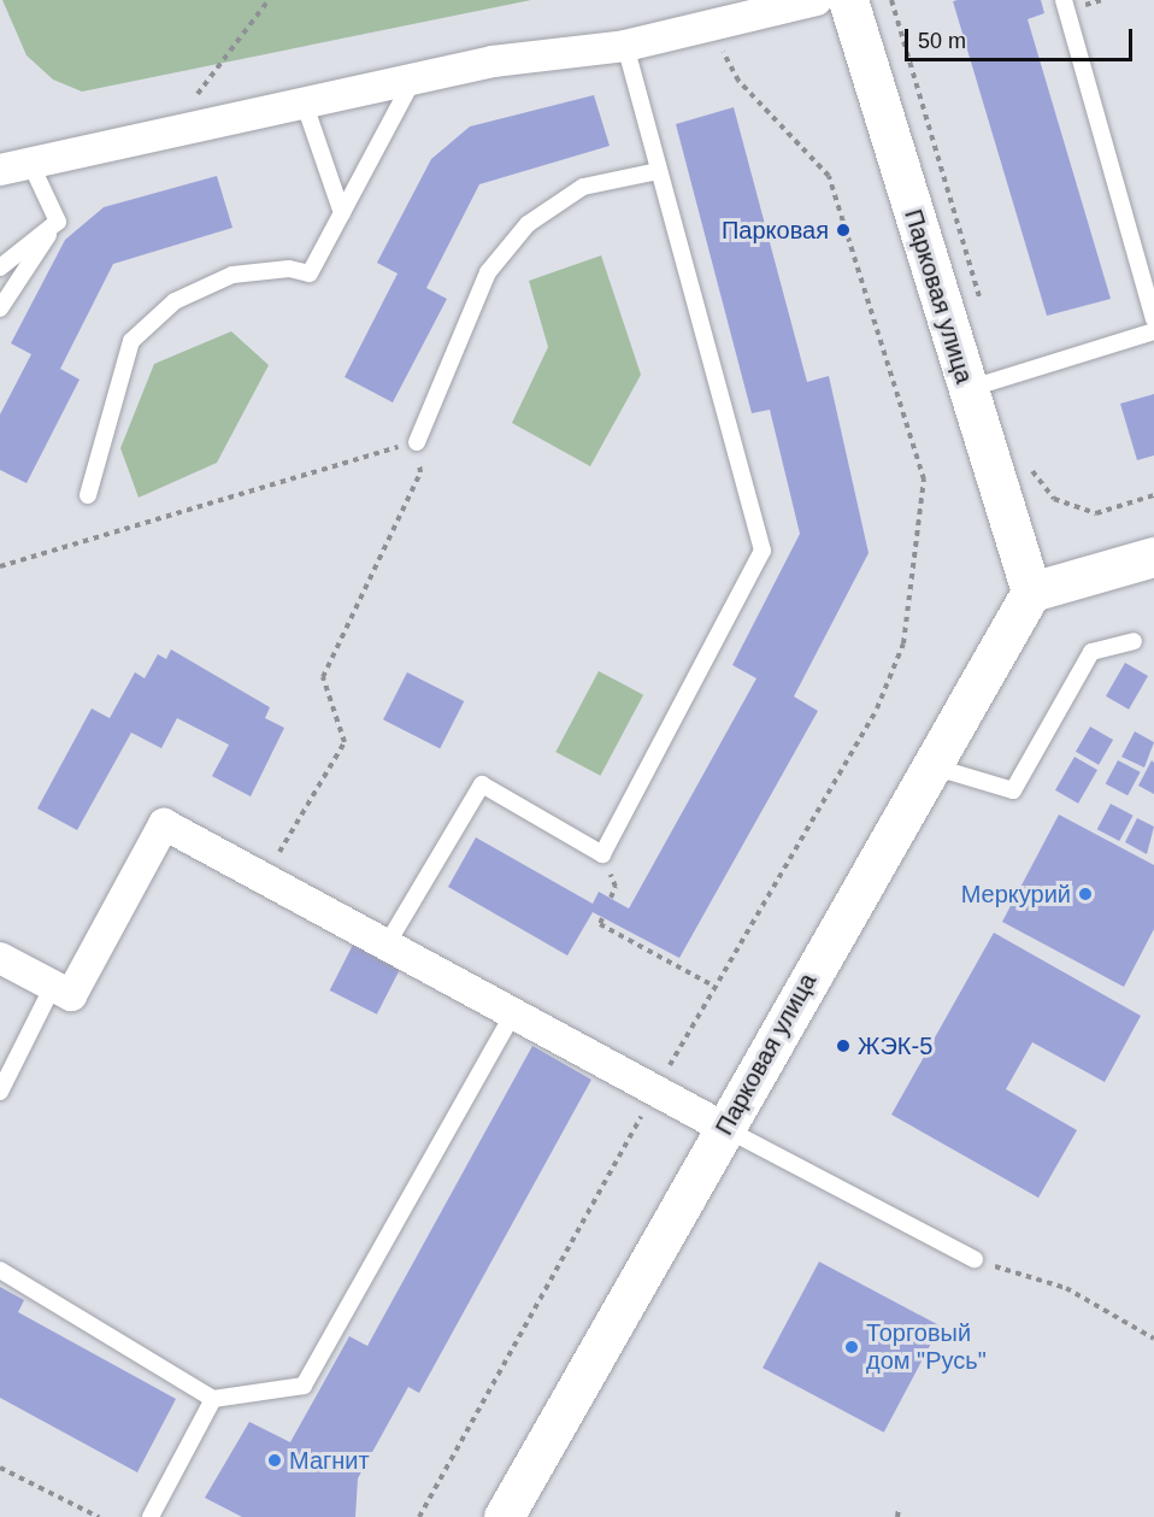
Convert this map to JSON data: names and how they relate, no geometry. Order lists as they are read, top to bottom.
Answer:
{
  "streets": {
    "street": ["Парковая улица"]
  },
  "places": [
    "Парковая",
    "Меркурий",
    "ЖЭК-5",
    "Торговый дом \"Русь\"",
    "Магнит"
  ],
  "scale_bar": "50 m"
}
